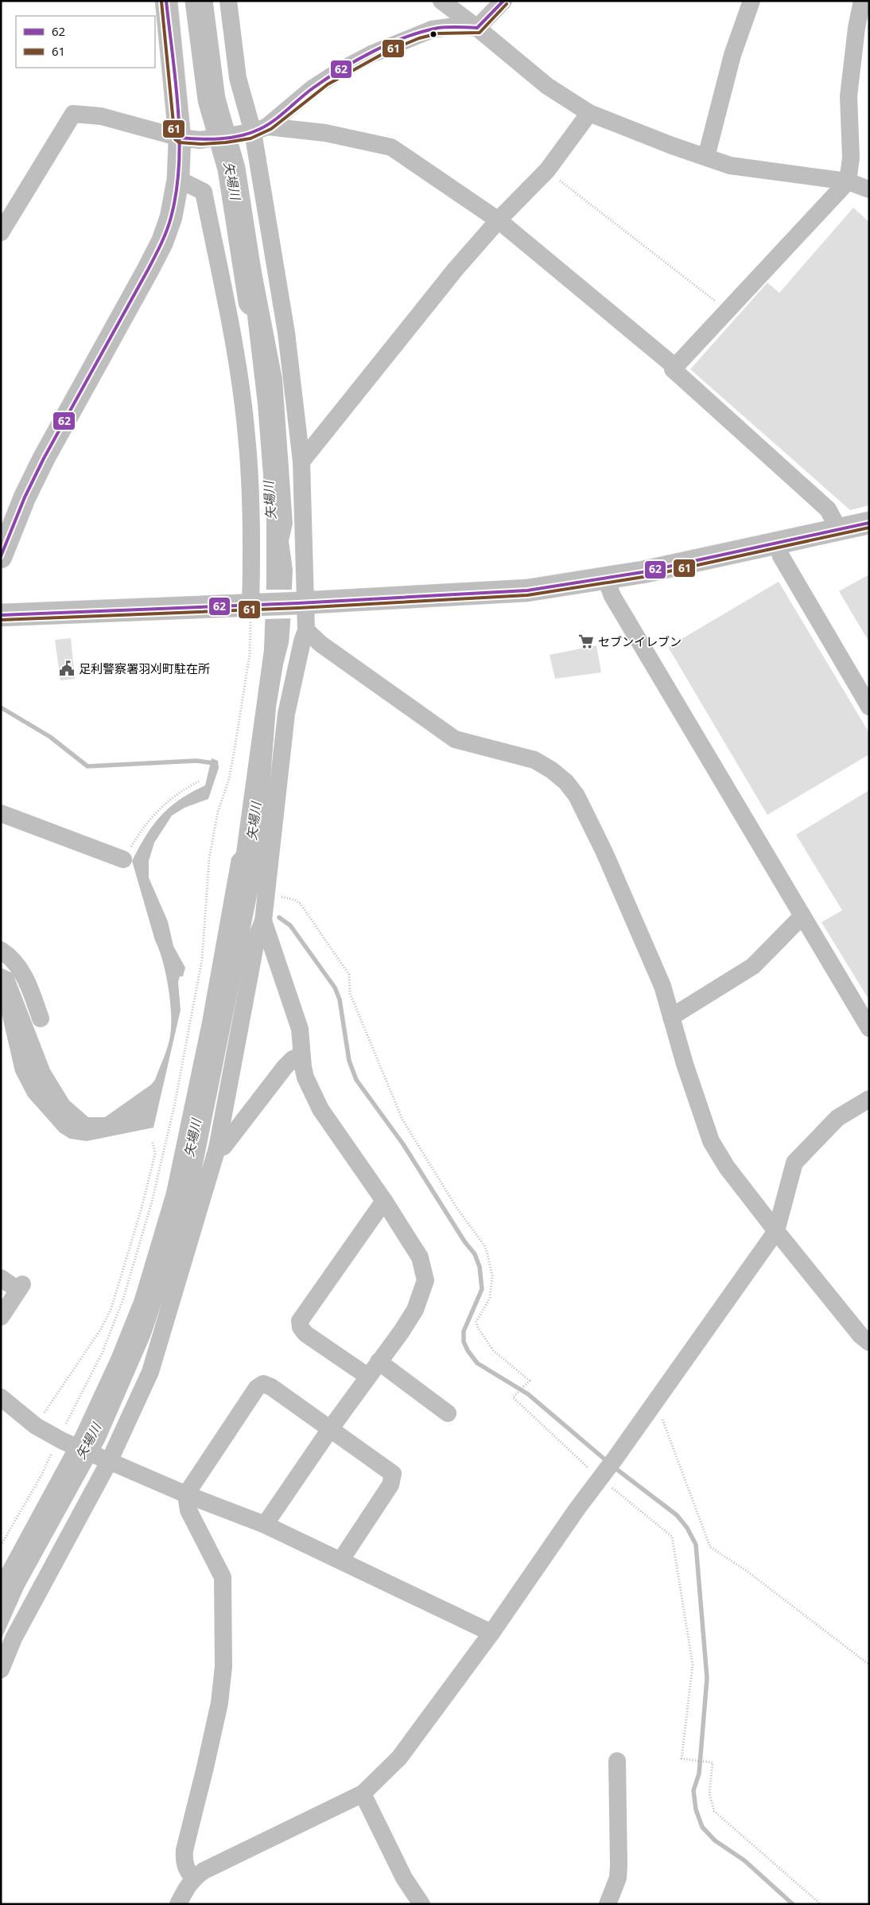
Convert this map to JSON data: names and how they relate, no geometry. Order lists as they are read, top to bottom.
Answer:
{
  "water": ["矢場川"],
  "places": {
    "supermarket": ["セブンイレブン"],
    "public building": ["足利警察署羽刈町駐在所"]
  },
  "lines": ["transit line 62", "transit line 61"],
  "legend": ["62", "61"]
}
